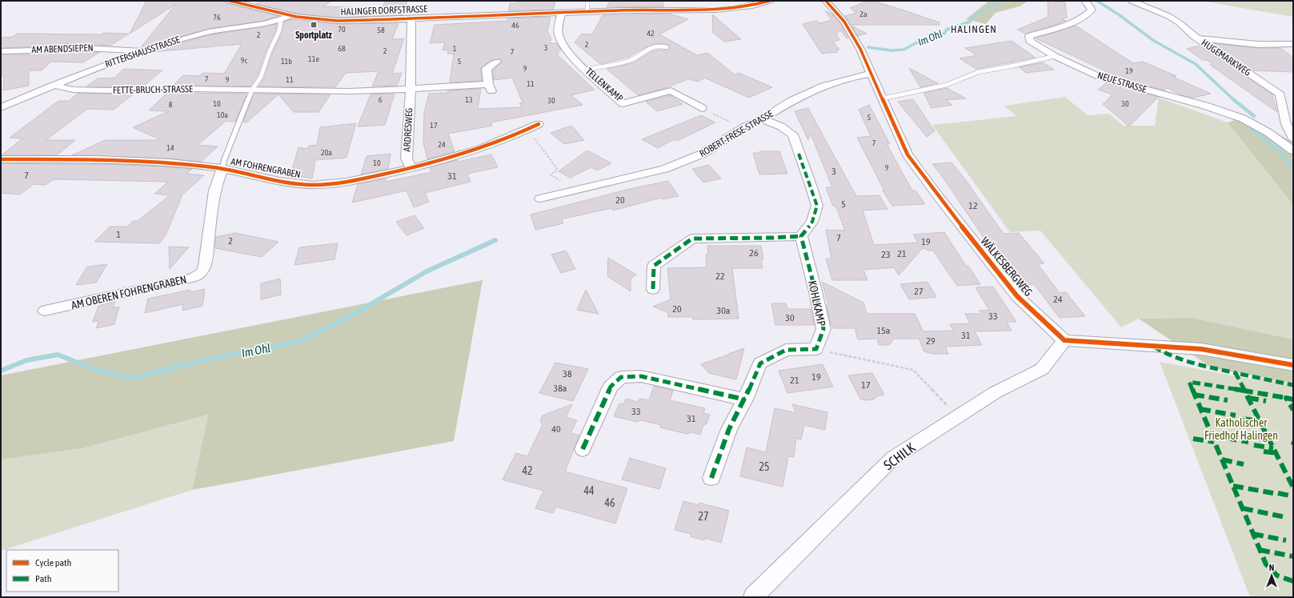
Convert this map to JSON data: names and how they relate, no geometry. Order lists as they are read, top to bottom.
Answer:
{
  "streets": {
    "street": [
      "HALINGER DORFSTRASSE",
      "AM ABENDSIEPEN",
      "RITTERSHAUSSTRASSE",
      "HUGEMARKWEG",
      "NEUE STRASSE",
      "TELLENKAMP",
      "FETTE-BRUCH-STRASSE",
      "ARDRESWEG",
      "ROBERT-FRESE-STRASSE",
      "AM FOHRENGRABEN",
      "WÄLKESBERGWEG",
      "AM OBEREN FOHRENGRABEN",
      "KOHLKAMP",
      "SCHILK"
    ]
  },
  "crossings": [
    ["HALINGER DORFSTRASSE", "RITTERSHAUSSTRASSE"],
    ["HALINGER DORFSTRASSE", "TELLENKAMP"],
    ["HALINGER DORFSTRASSE", "ARDRESWEG"],
    ["AM ABENDSIEPEN", "RITTERSHAUSSTRASSE"],
    ["RITTERSHAUSSTRASSE", "FETTE-BRUCH-STRASSE"],
    ["FETTE-BRUCH-STRASSE", "ARDRESWEG"],
    ["ARDRESWEG", "AM FOHRENGRABEN"],
    ["ROBERT-FRESE-STRASSE", "WÄLKESBERGWEG"],
    ["AM FOHRENGRABEN", "AM OBEREN FOHRENGRABEN"],
    ["WÄLKESBERGWEG", "SCHILK"]
  ],
  "districts": ["HALINGEN"],
  "water": ["Im Ohl"],
  "parks": ["Katholischer Friedhof Halingen"],
  "places": {
    "transit": ["Sportplatz"]
  },
  "house_numbers": [
    "2a",
    "76",
    "46",
    "70",
    "58",
    "42",
    "2",
    "2",
    "3",
    "68",
    "1",
    "2",
    "7",
    "11e",
    "9c",
    "11b",
    "5",
    "9",
    "19",
    "7",
    "9",
    "11",
    "11",
    "6",
    "13",
    "30",
    "10",
    "30",
    "8",
    "10a",
    "5",
    "17",
    "7",
    "24",
    "14",
    "20a",
    "10",
    "9",
    "3",
    "7",
    "31",
    "20",
    "5",
    "12",
    "1",
    "7",
    "2",
    "19",
    "26",
    "21",
    "23",
    "22",
    "27",
    "24",
    "20",
    "30a",
    "33",
    "30",
    "15a",
    "31",
    "29",
    "38",
    "19",
    "21",
    "17",
    "38a",
    "33",
    "31",
    "40",
    "25",
    "42",
    "44",
    "46",
    "27"
  ],
  "legend": ["Cycle path", "Path"],
  "north": "top"
}
